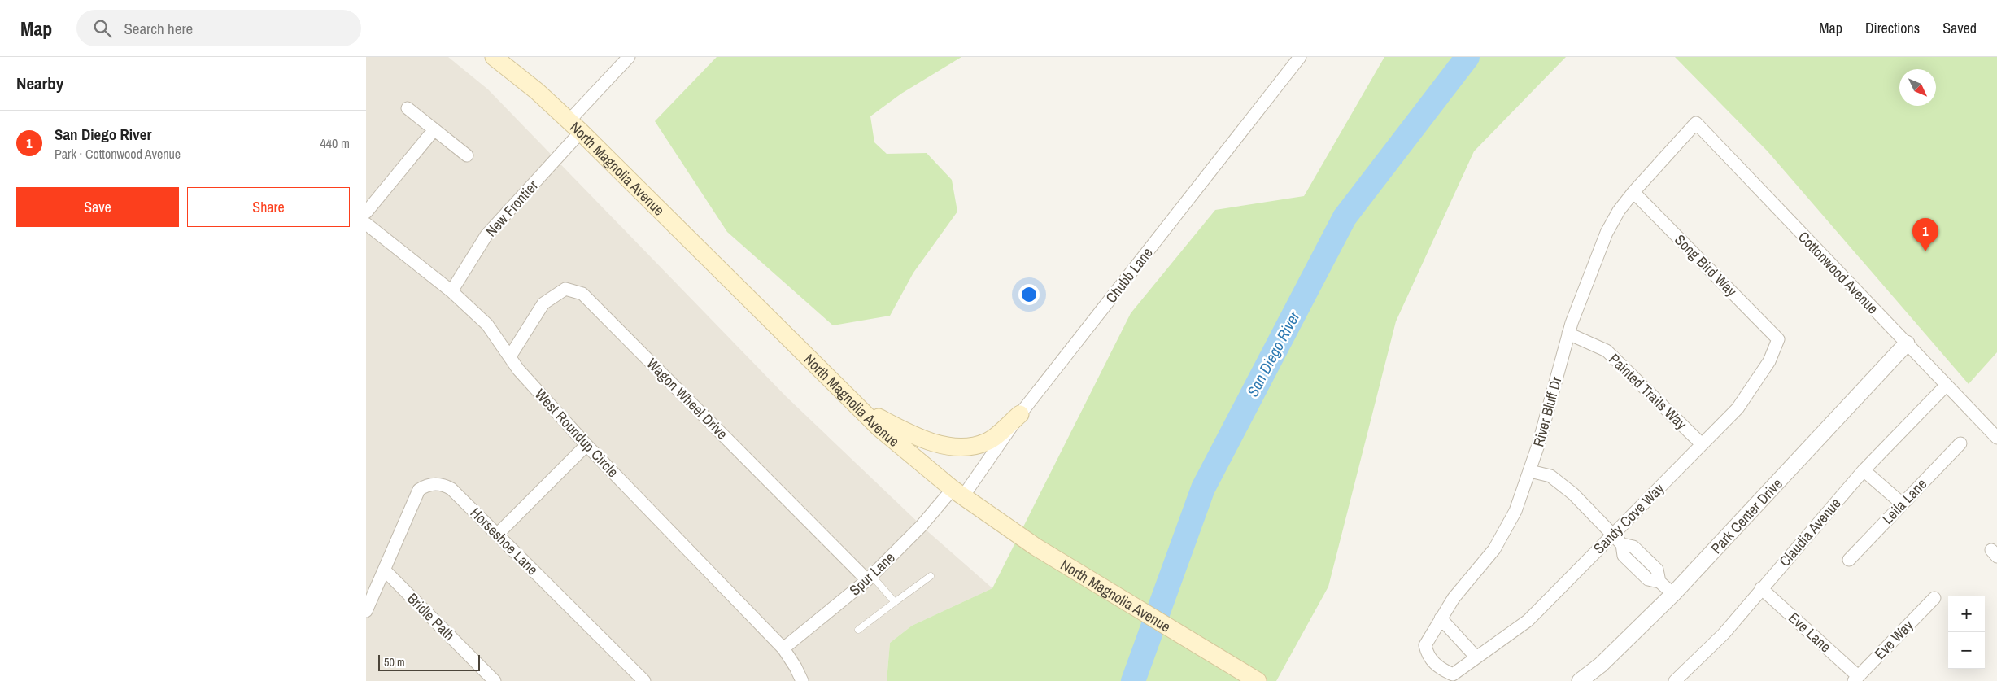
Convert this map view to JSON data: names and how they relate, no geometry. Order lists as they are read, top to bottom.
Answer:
{
  "streets": {
    "main road": ["North Magnolia Avenue"],
    "street": [
      "New Frontier",
      "Song Bird Way",
      "Cottonwood Avenue",
      "Chubb Lane",
      "Painted Trails Way",
      "Wagon Wheel Drive",
      "River Bluff Dr",
      "West Roundup Circle",
      "Leila Lane",
      "Park Center Drive",
      "Sandy Cove Way",
      "Claudia Avenue",
      "Horseshoe Lane",
      "Spur Lane",
      "Bridle Path",
      "Eve Lane",
      "Eve Way"
    ]
  },
  "crossings": [
    ["North Magnolia Avenue", "New Frontier"],
    ["North Magnolia Avenue", "Chubb Lane"],
    ["North Magnolia Avenue", "Spur Lane"],
    ["New Frontier", "West Roundup Circle"],
    ["Song Bird Way", "River Bluff Dr"],
    ["Song Bird Way", "Sandy Cove Way"],
    ["Cottonwood Avenue", "River Bluff Dr"],
    ["Cottonwood Avenue", "Park Center Drive"],
    ["Cottonwood Avenue", "Claudia Avenue"],
    ["Chubb Lane", "Spur Lane"],
    ["Painted Trails Way", "River Bluff Dr"],
    ["Painted Trails Way", "Sandy Cove Way"],
    ["Wagon Wheel Drive", "West Roundup Circle"],
    ["Wagon Wheel Drive", "Spur Lane"],
    ["River Bluff Dr", "Sandy Cove Way"],
    ["West Roundup Circle", "Spur Lane"],
    ["Claudia Avenue", "Eve Lane"],
    ["Horseshoe Lane", "Bridle Path"],
    ["Eve Lane", "Eve Way"]
  ],
  "water": ["San Diego River"],
  "scale_bar": "50 m",
  "north": "bottom right",
  "page": {
    "header": "Map",
    "search": "Search here",
    "nav": ["Map", "Directions", "Saved"],
    "heading": "Nearby",
    "list": [
      {
        "mark": "1",
        "name": "San Diego River",
        "note": "Park · Cottonwood Avenue",
        "value": "440 m"
      }
    ],
    "buttons": ["Save", "Share"],
    "pins": "1",
    "map_buttons": ["+", "−"],
    "scale": "50 m"
  }
}
